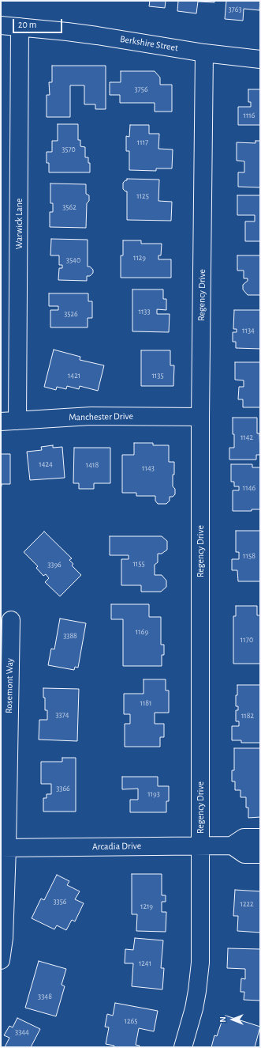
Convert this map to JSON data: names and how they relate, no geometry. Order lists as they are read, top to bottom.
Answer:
{
  "streets": {
    "street": [
      "Berkshire Street",
      "Warwick Lane",
      "Regency Drive",
      "Manchester Drive",
      "Rosemont Way",
      "Arcadia Drive"
    ]
  },
  "crossings": [
    ["Berkshire Street", "Warwick Lane"],
    ["Berkshire Street", "Regency Drive"],
    ["Warwick Lane", "Manchester Drive"],
    ["Regency Drive", "Manchester Drive"],
    ["Regency Drive", "Arcadia Drive"],
    ["Rosemont Way", "Arcadia Drive"]
  ],
  "house_numbers": [
    "3763",
    "3756",
    "1116",
    "1117",
    "3570",
    "1125",
    "3562",
    "1129",
    "3540",
    "1133",
    "3526",
    "1134",
    "1421",
    "1135",
    "1142",
    "1424",
    "1418",
    "1143",
    "1146",
    "1158",
    "1155",
    "3396",
    "1169",
    "3388",
    "1170",
    "1181",
    "3374",
    "1182",
    "3366",
    "1193",
    "3356",
    "1222",
    "1219",
    "1241",
    "3348",
    "1265",
    "3344"
  ],
  "scale_bar": "20 m",
  "north": "left"
}
